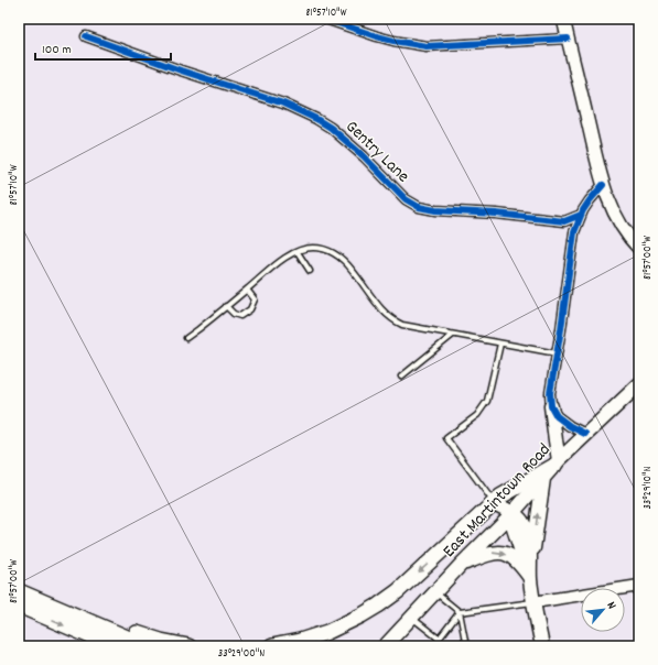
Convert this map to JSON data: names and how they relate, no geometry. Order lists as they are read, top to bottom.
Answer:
{
  "streets": {
    "main road": ["East Martintown Road"],
    "street": ["Gentry Lane"]
  },
  "scale_bar": "100 m",
  "north": "top right",
  "coordinates": [
    "81°57'10\"W",
    "81°57'00\"W",
    "33°29'10\"N",
    "33°29'00\"N"
  ]
}
